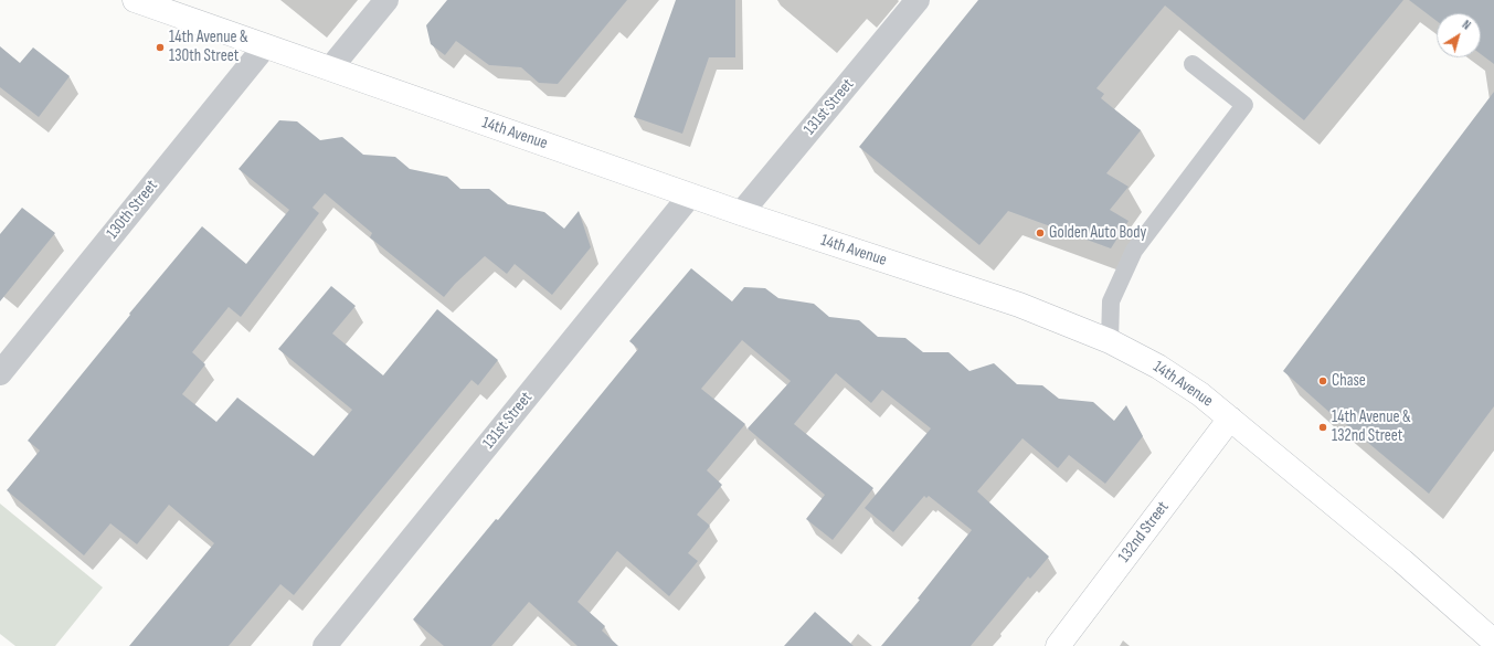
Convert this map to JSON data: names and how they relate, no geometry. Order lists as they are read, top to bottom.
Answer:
{
  "streets": {
    "street": [
      "131st Street",
      "14th Avenue",
      "130th Street",
      "132nd Street"
    ]
  },
  "crossings": [
    ["131st Street", "14th Avenue"],
    ["14th Avenue", "130th Street"],
    ["14th Avenue", "132nd Street"]
  ],
  "places": [
    "14th Avenue & 130th Street",
    "Golden Auto Body",
    "Chase",
    "14th Avenue & 132nd Street"
  ],
  "north": "top right"
}
